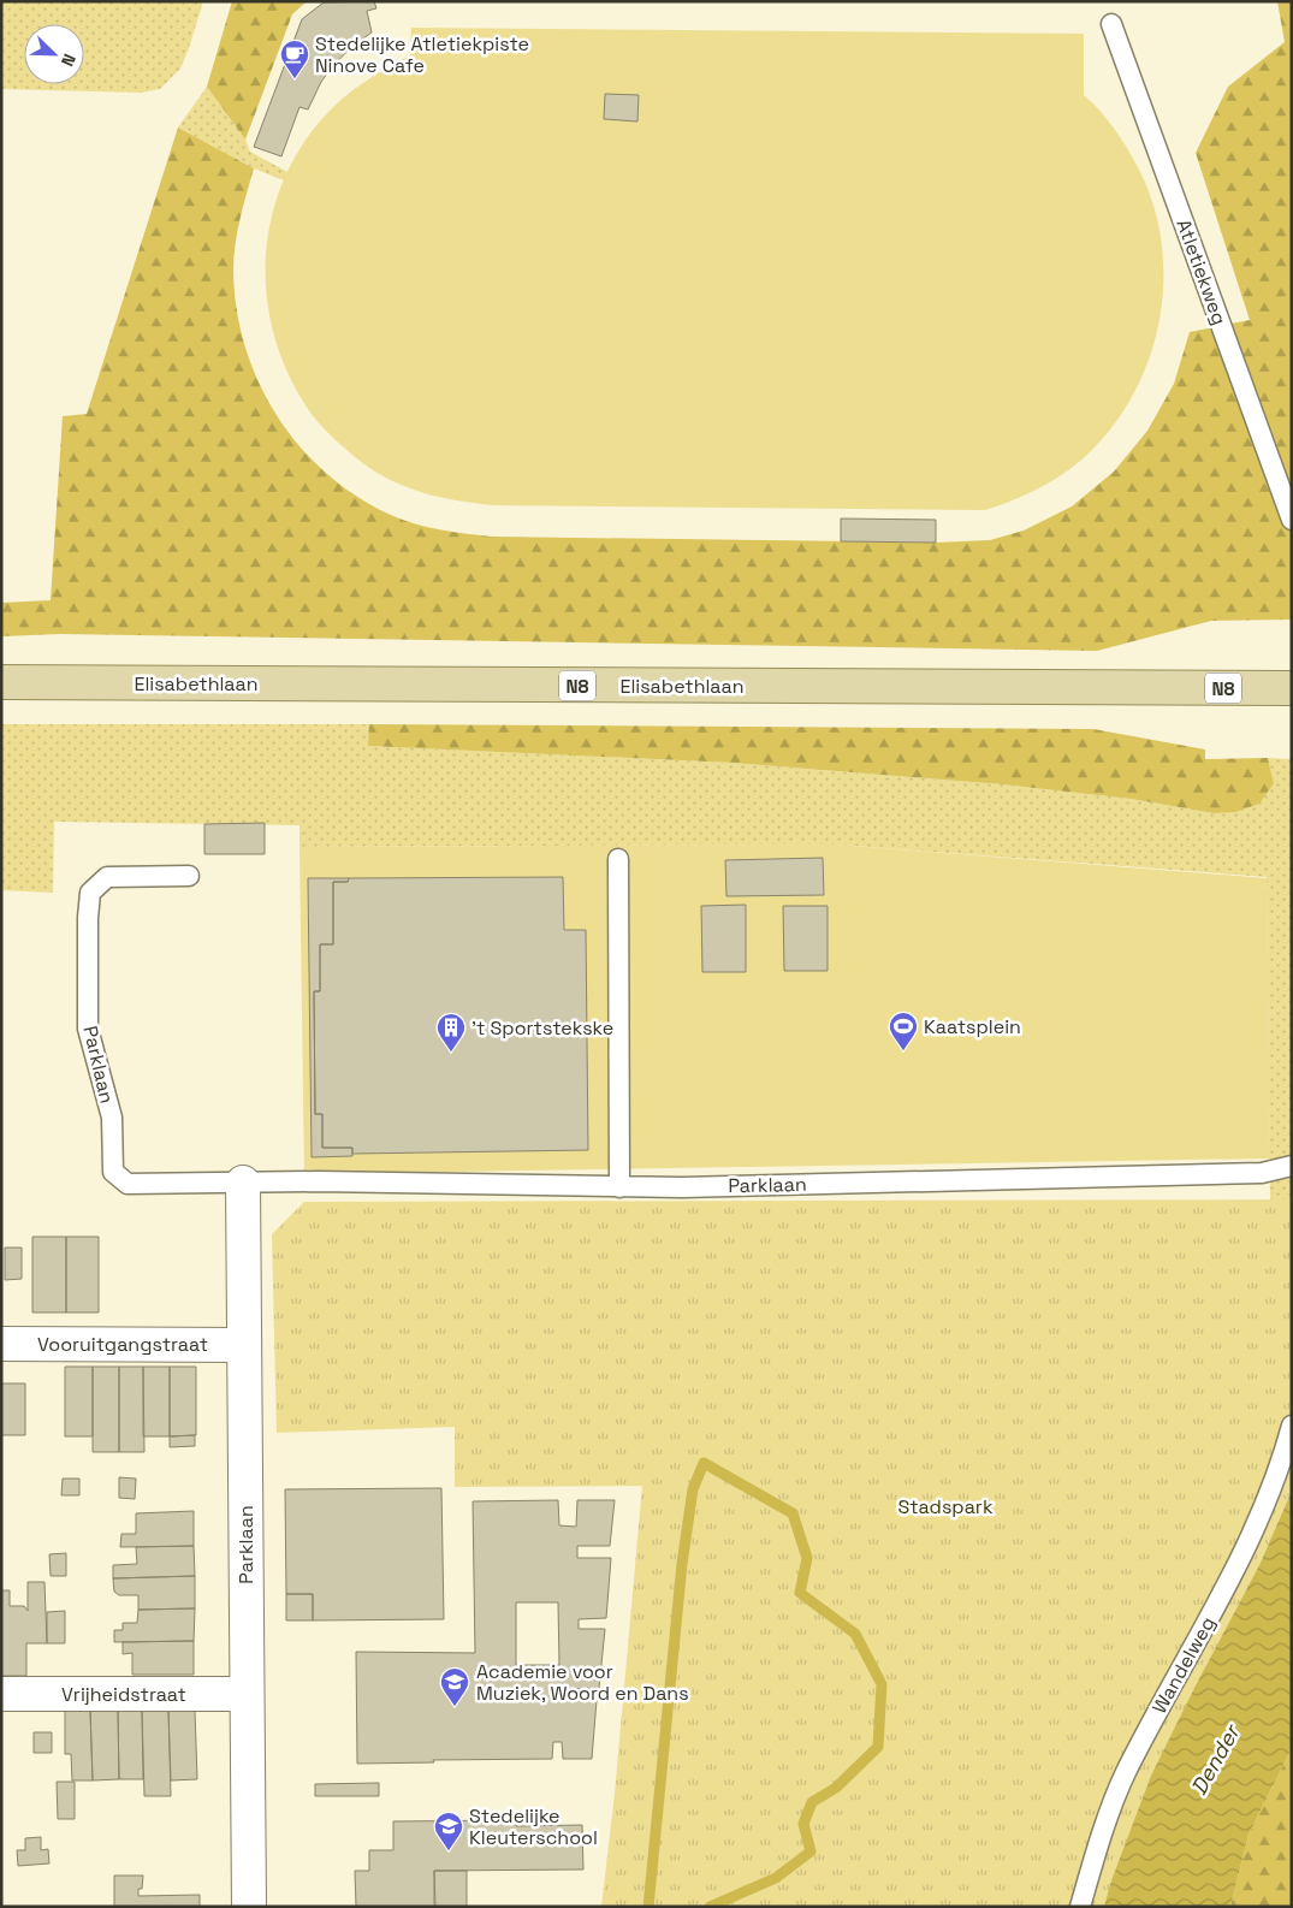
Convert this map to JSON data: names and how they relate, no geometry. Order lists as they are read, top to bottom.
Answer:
{
  "streets": {
    "main road": ["Elisabethlaan", "N8"],
    "street": ["Parklaan", "Vooruitgangstraat", "Vrijheidstraat"],
    "lane": ["Atletiekweg", "Wandelweg"]
  },
  "crossings": [
    ["Parklaan", "Vooruitgangstraat"],
    ["Parklaan", "Vrijheidstraat"]
  ],
  "water": ["Dender"],
  "parks": ["Stadspark"],
  "places": {
    "cafe": ["Stedelijke Atletiekpiste Ninove Cafe"],
    "sports": ["Kaatsplein"],
    "building": ["'t Sportstekske"],
    "school or university": ["Academie voor Muziek, Woord en Dans", "Stedelijke Kleuterschool"]
  },
  "north": "bottom right"
}
